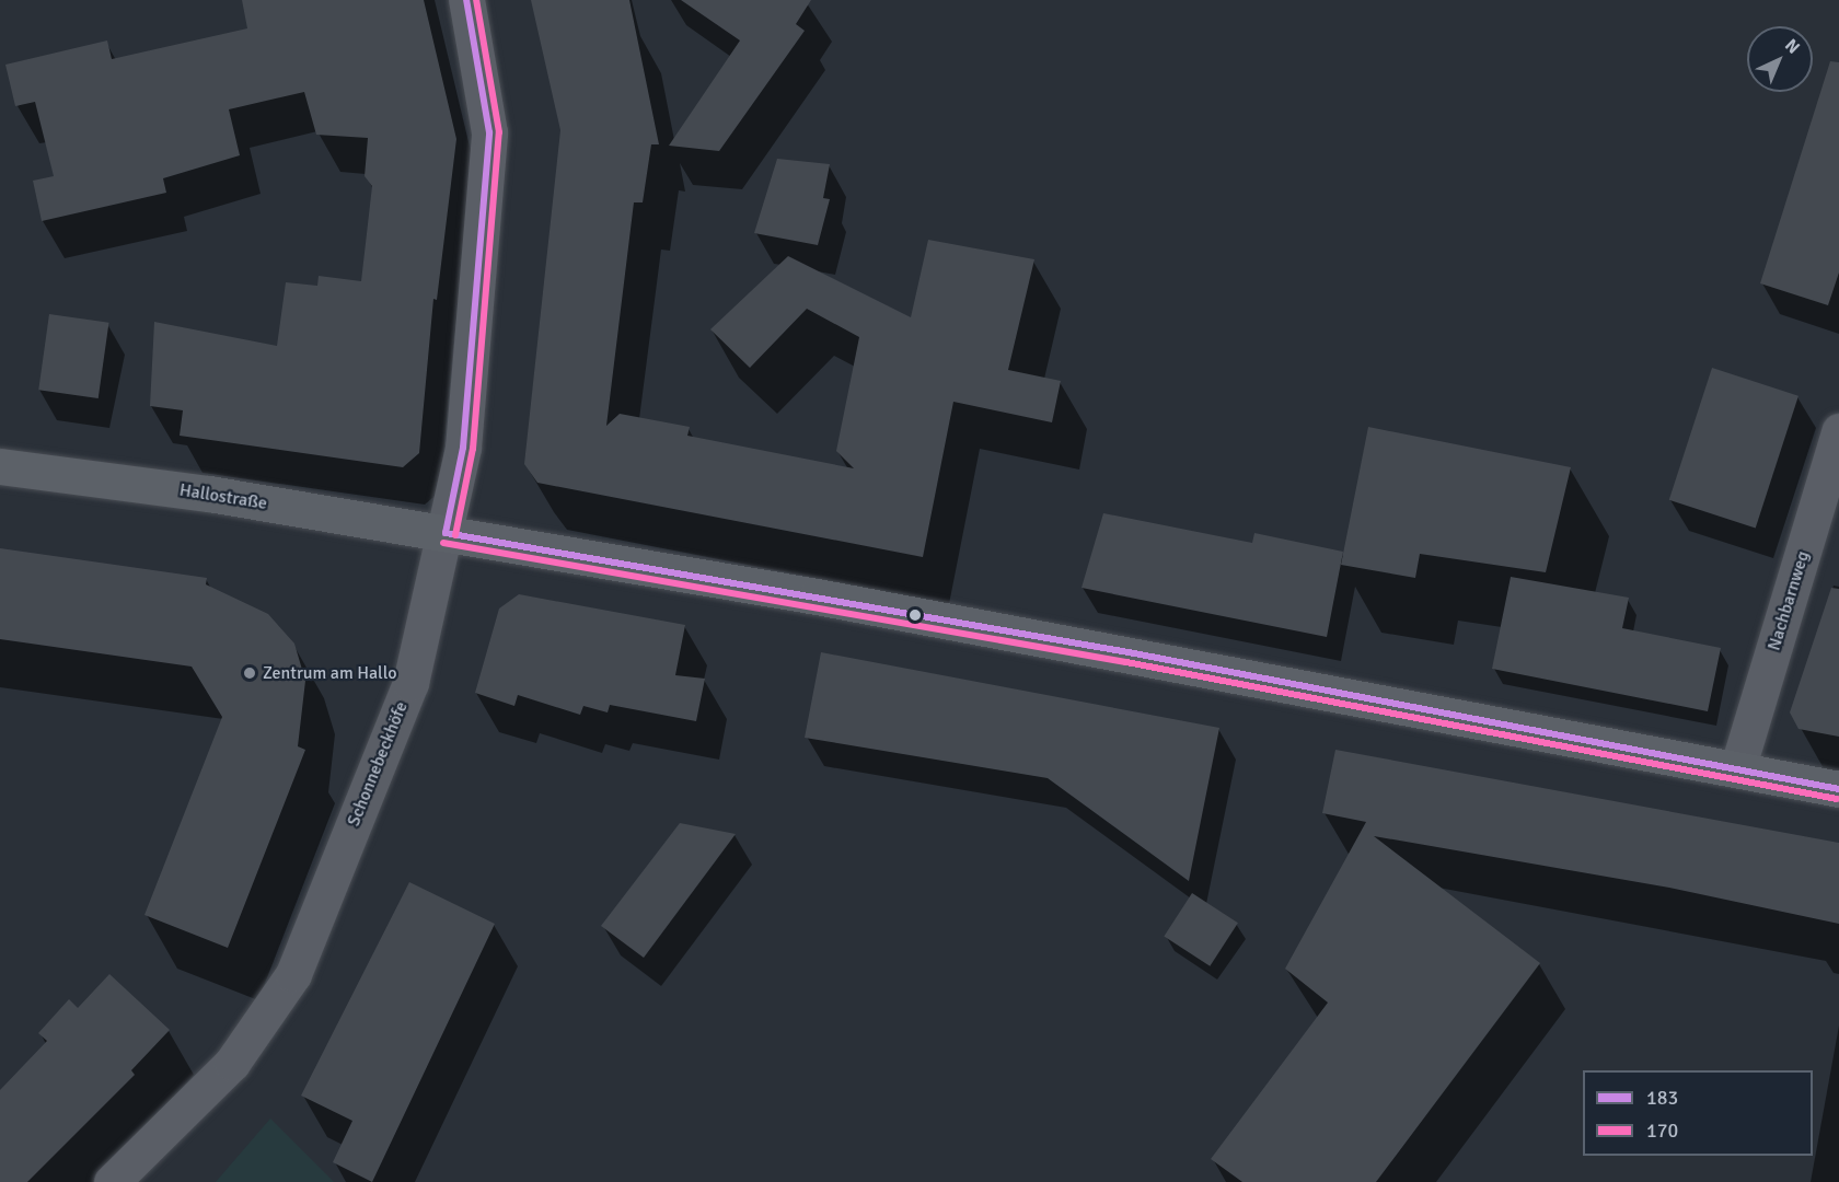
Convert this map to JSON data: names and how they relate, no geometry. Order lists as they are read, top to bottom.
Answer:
{
  "streets": {
    "main road": ["Hallostraße"],
    "street": ["Nachbarnweg", "Schonnebeckhöfe"]
  },
  "crossings": [
    ["Hallostraße", "Nachbarnweg"],
    ["Hallostraße", "Schonnebeckhöfe"]
  ],
  "places": ["Zentrum am Hallo"],
  "lines": ["transit line 183", "transit line 170"],
  "legend": ["183", "170"],
  "north": "top right"
}
